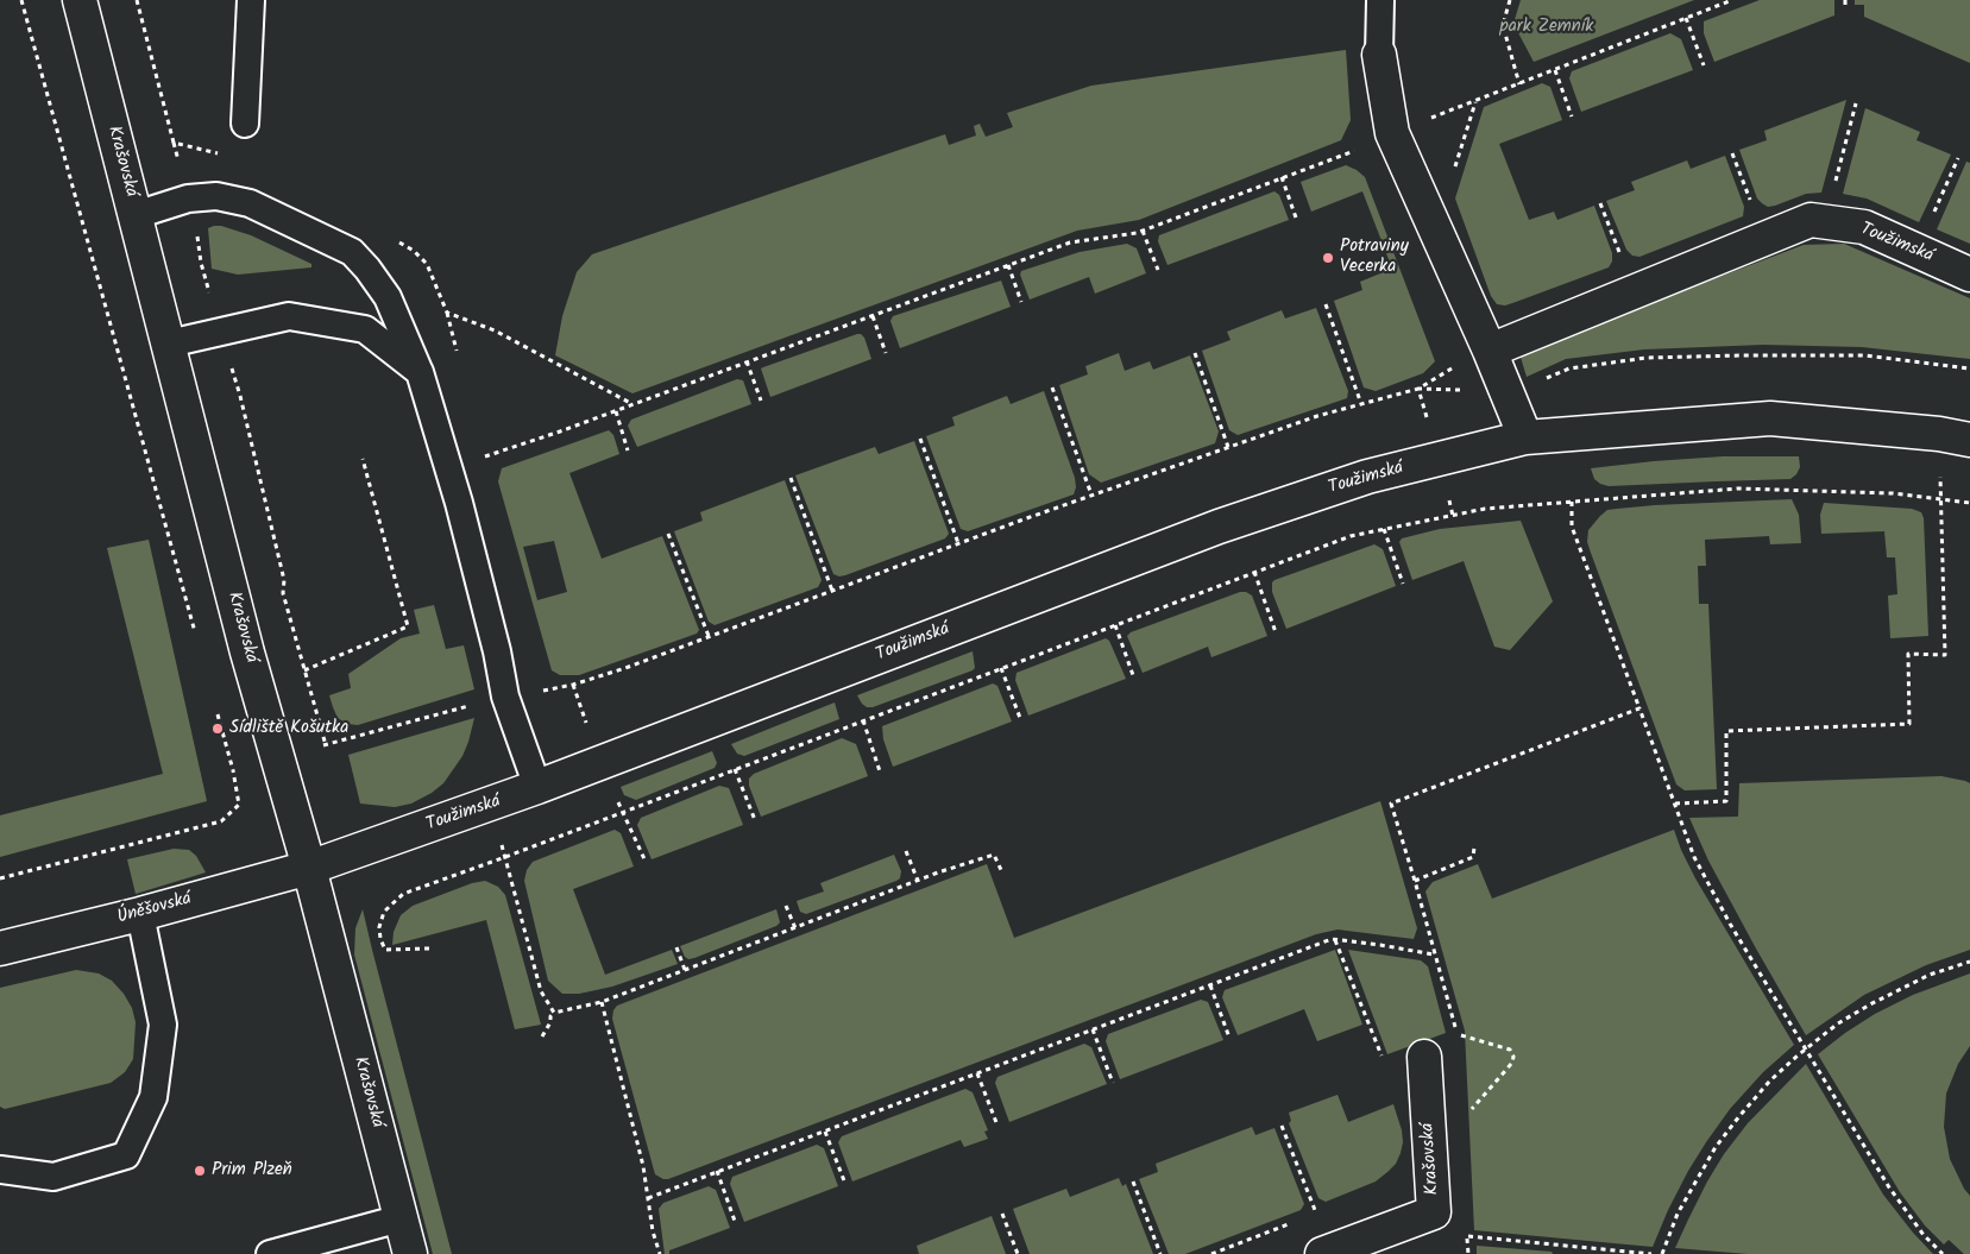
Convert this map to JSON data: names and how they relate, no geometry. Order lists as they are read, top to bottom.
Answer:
{
  "streets": {
    "street": ["Krašovská", "Toužimská", "Úněšovská"]
  },
  "crossings": [
    ["Krašovská", "Toužimská"],
    ["Krašovská", "Úněšovská"],
    ["Toužimská", "Úněšovská"]
  ],
  "parks": ["park Zemník"],
  "places": ["Potraviny Vecerka", "Sídliště Košutka", "Prim Plzeň"]
}
